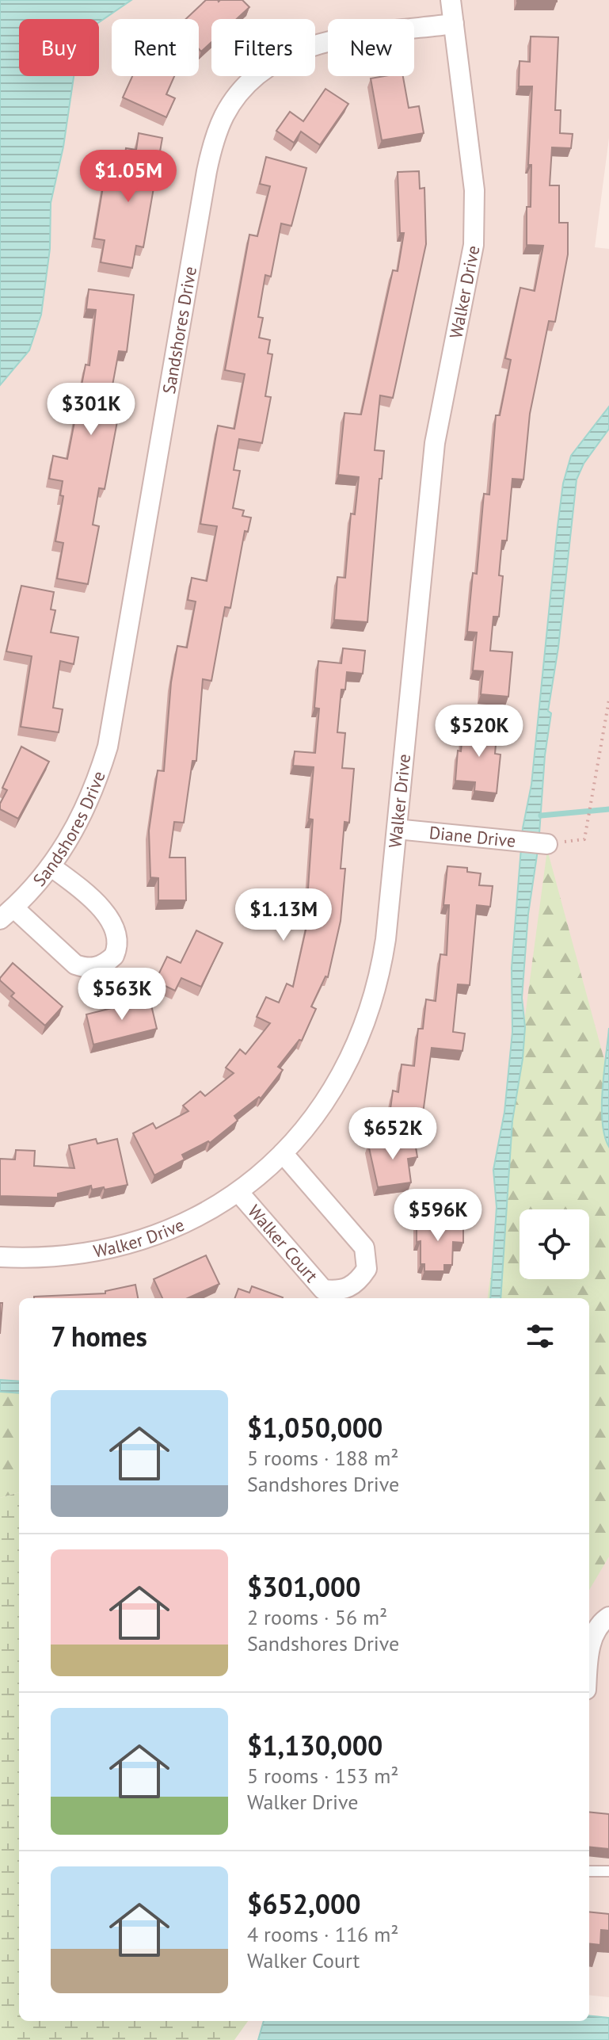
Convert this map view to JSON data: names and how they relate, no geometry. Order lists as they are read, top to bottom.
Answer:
{
  "streets": {
    "street": [
      "Walker Drive",
      "Sandshores Drive",
      "Diane Drive",
      "Walker Court"
    ]
  },
  "crossings": [
    ["Walker Drive", "Sandshores Drive"],
    ["Walker Drive", "Diane Drive"],
    ["Walker Drive", "Walker Court"]
  ],
  "page": {
    "chip": [
      "Buy",
      "Rent",
      "Filters",
      "New"
    ],
    "price": [
      "$1.05M",
      "$301K",
      "$520K",
      "$1.13M",
      "$563K",
      "$652K",
      "$596K"
    ],
    "heading": "7 homes",
    "list": [
      {
        "name": "$1,050,000",
        "note": "5 rooms · 188 m² · Sandshores Drive"
      },
      {
        "name": "$301,000",
        "note": "2 rooms · 56 m² · Sandshores Drive"
      },
      {
        "name": "$1,130,000",
        "note": "5 rooms · 153 m² · Walker Drive"
      },
      {
        "name": "$652,000",
        "note": "4 rooms · 116 m² · Walker Court"
      }
    ]
  }
}
